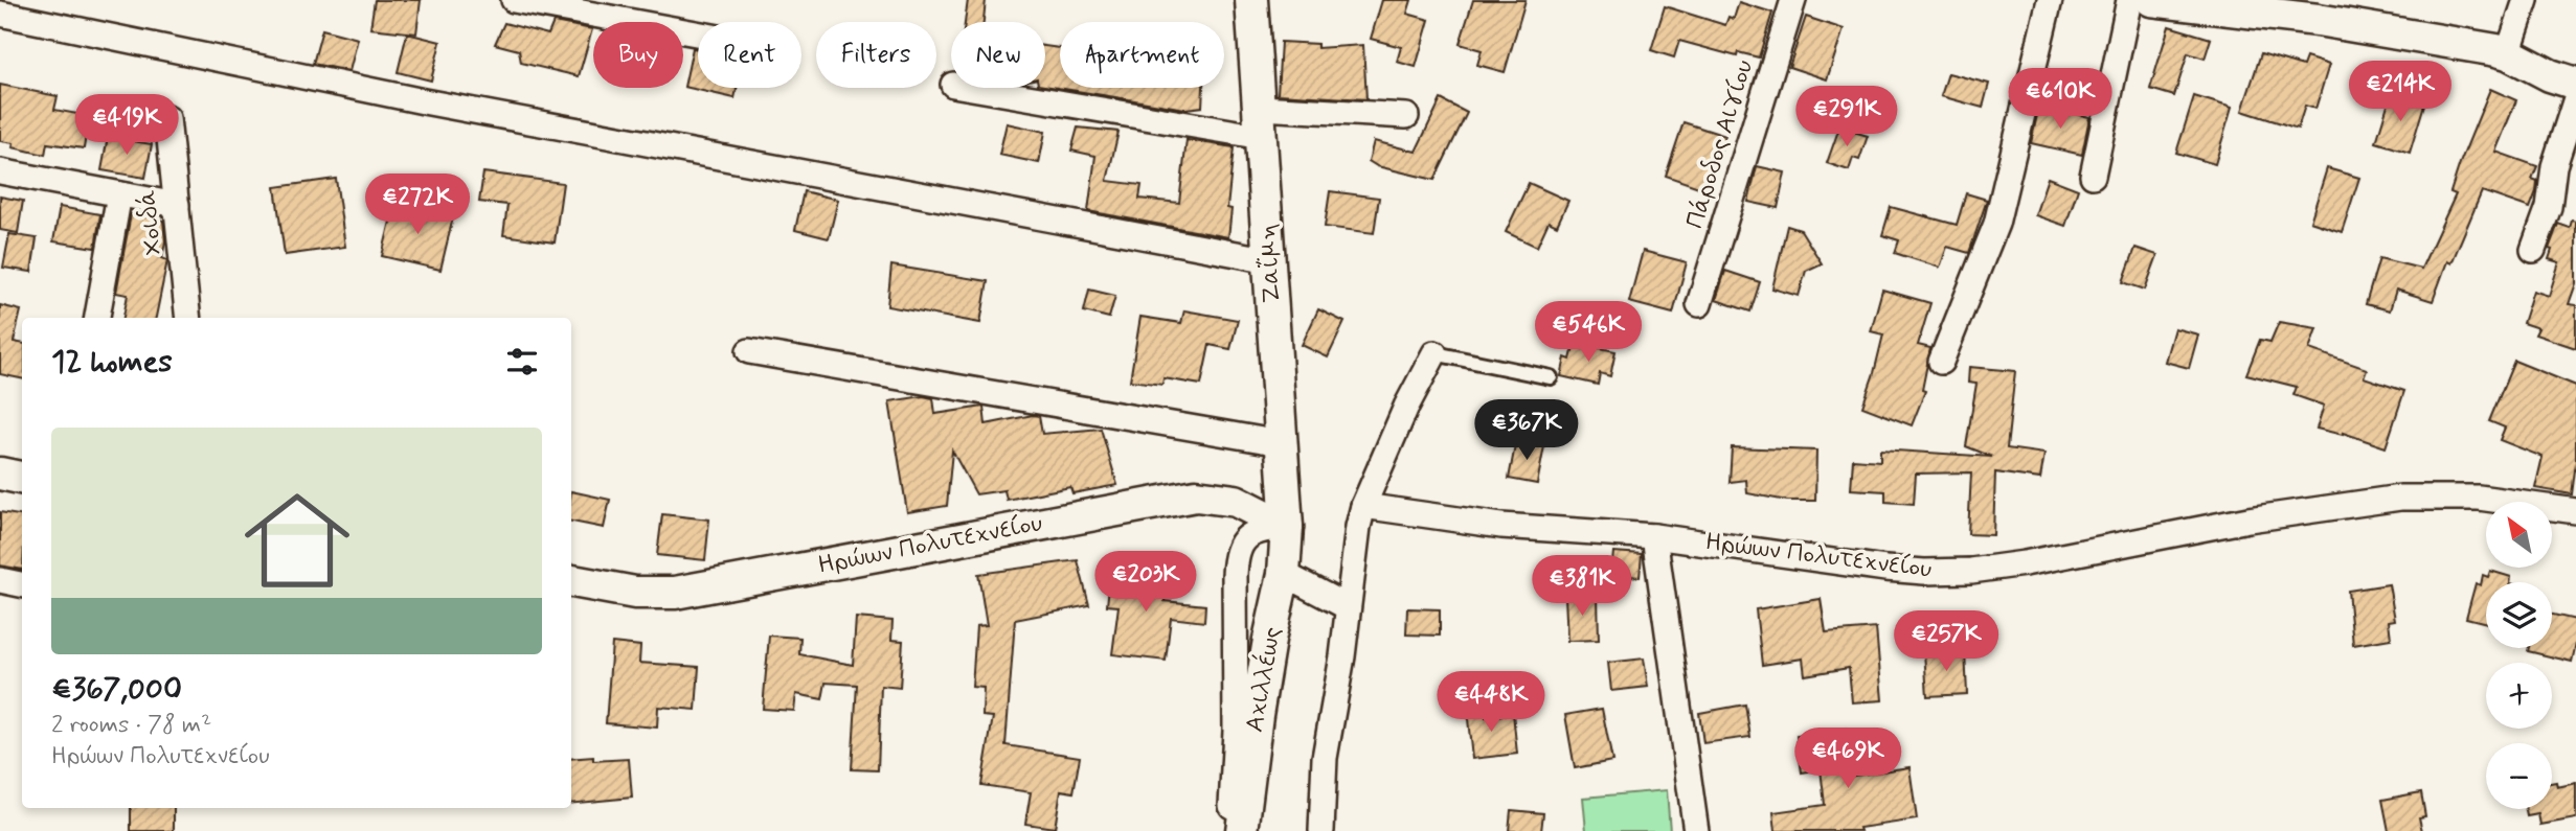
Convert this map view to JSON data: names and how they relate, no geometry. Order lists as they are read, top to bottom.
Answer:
{
  "streets": {
    "street": [
      "Πάροδος Αιγίου",
      "Χοιδά",
      "Ζαΐμη",
      "Ηρώων Πολυτεχνείου",
      "Αχιλλέως"
    ]
  },
  "crossings": [
    ["Ζαΐμη", "Ηρώων Πολυτεχνείου"],
    ["Ζαΐμη", "Αχιλλέως"],
    ["Ηρώων Πολυτεχνείου", "Αχιλλέως"]
  ],
  "north": "top left",
  "page": {
    "chip": [
      "Buy",
      "Rent",
      "Filters",
      "New",
      "Apartment"
    ],
    "price": [
      "€214K",
      "€610K",
      "€291K",
      "€419K",
      "€272K",
      "€546K",
      "€367K",
      "€203K",
      "€381K",
      "€257K",
      "€448K",
      "€469K"
    ],
    "heading": "12 homes",
    "list": [
      {
        "name": "€367,000",
        "note": "2 rooms · 78 m² · Ηρώων Πολυτεχνείου"
      }
    ],
    "map_buttons": ["+", "−"]
  }
}
